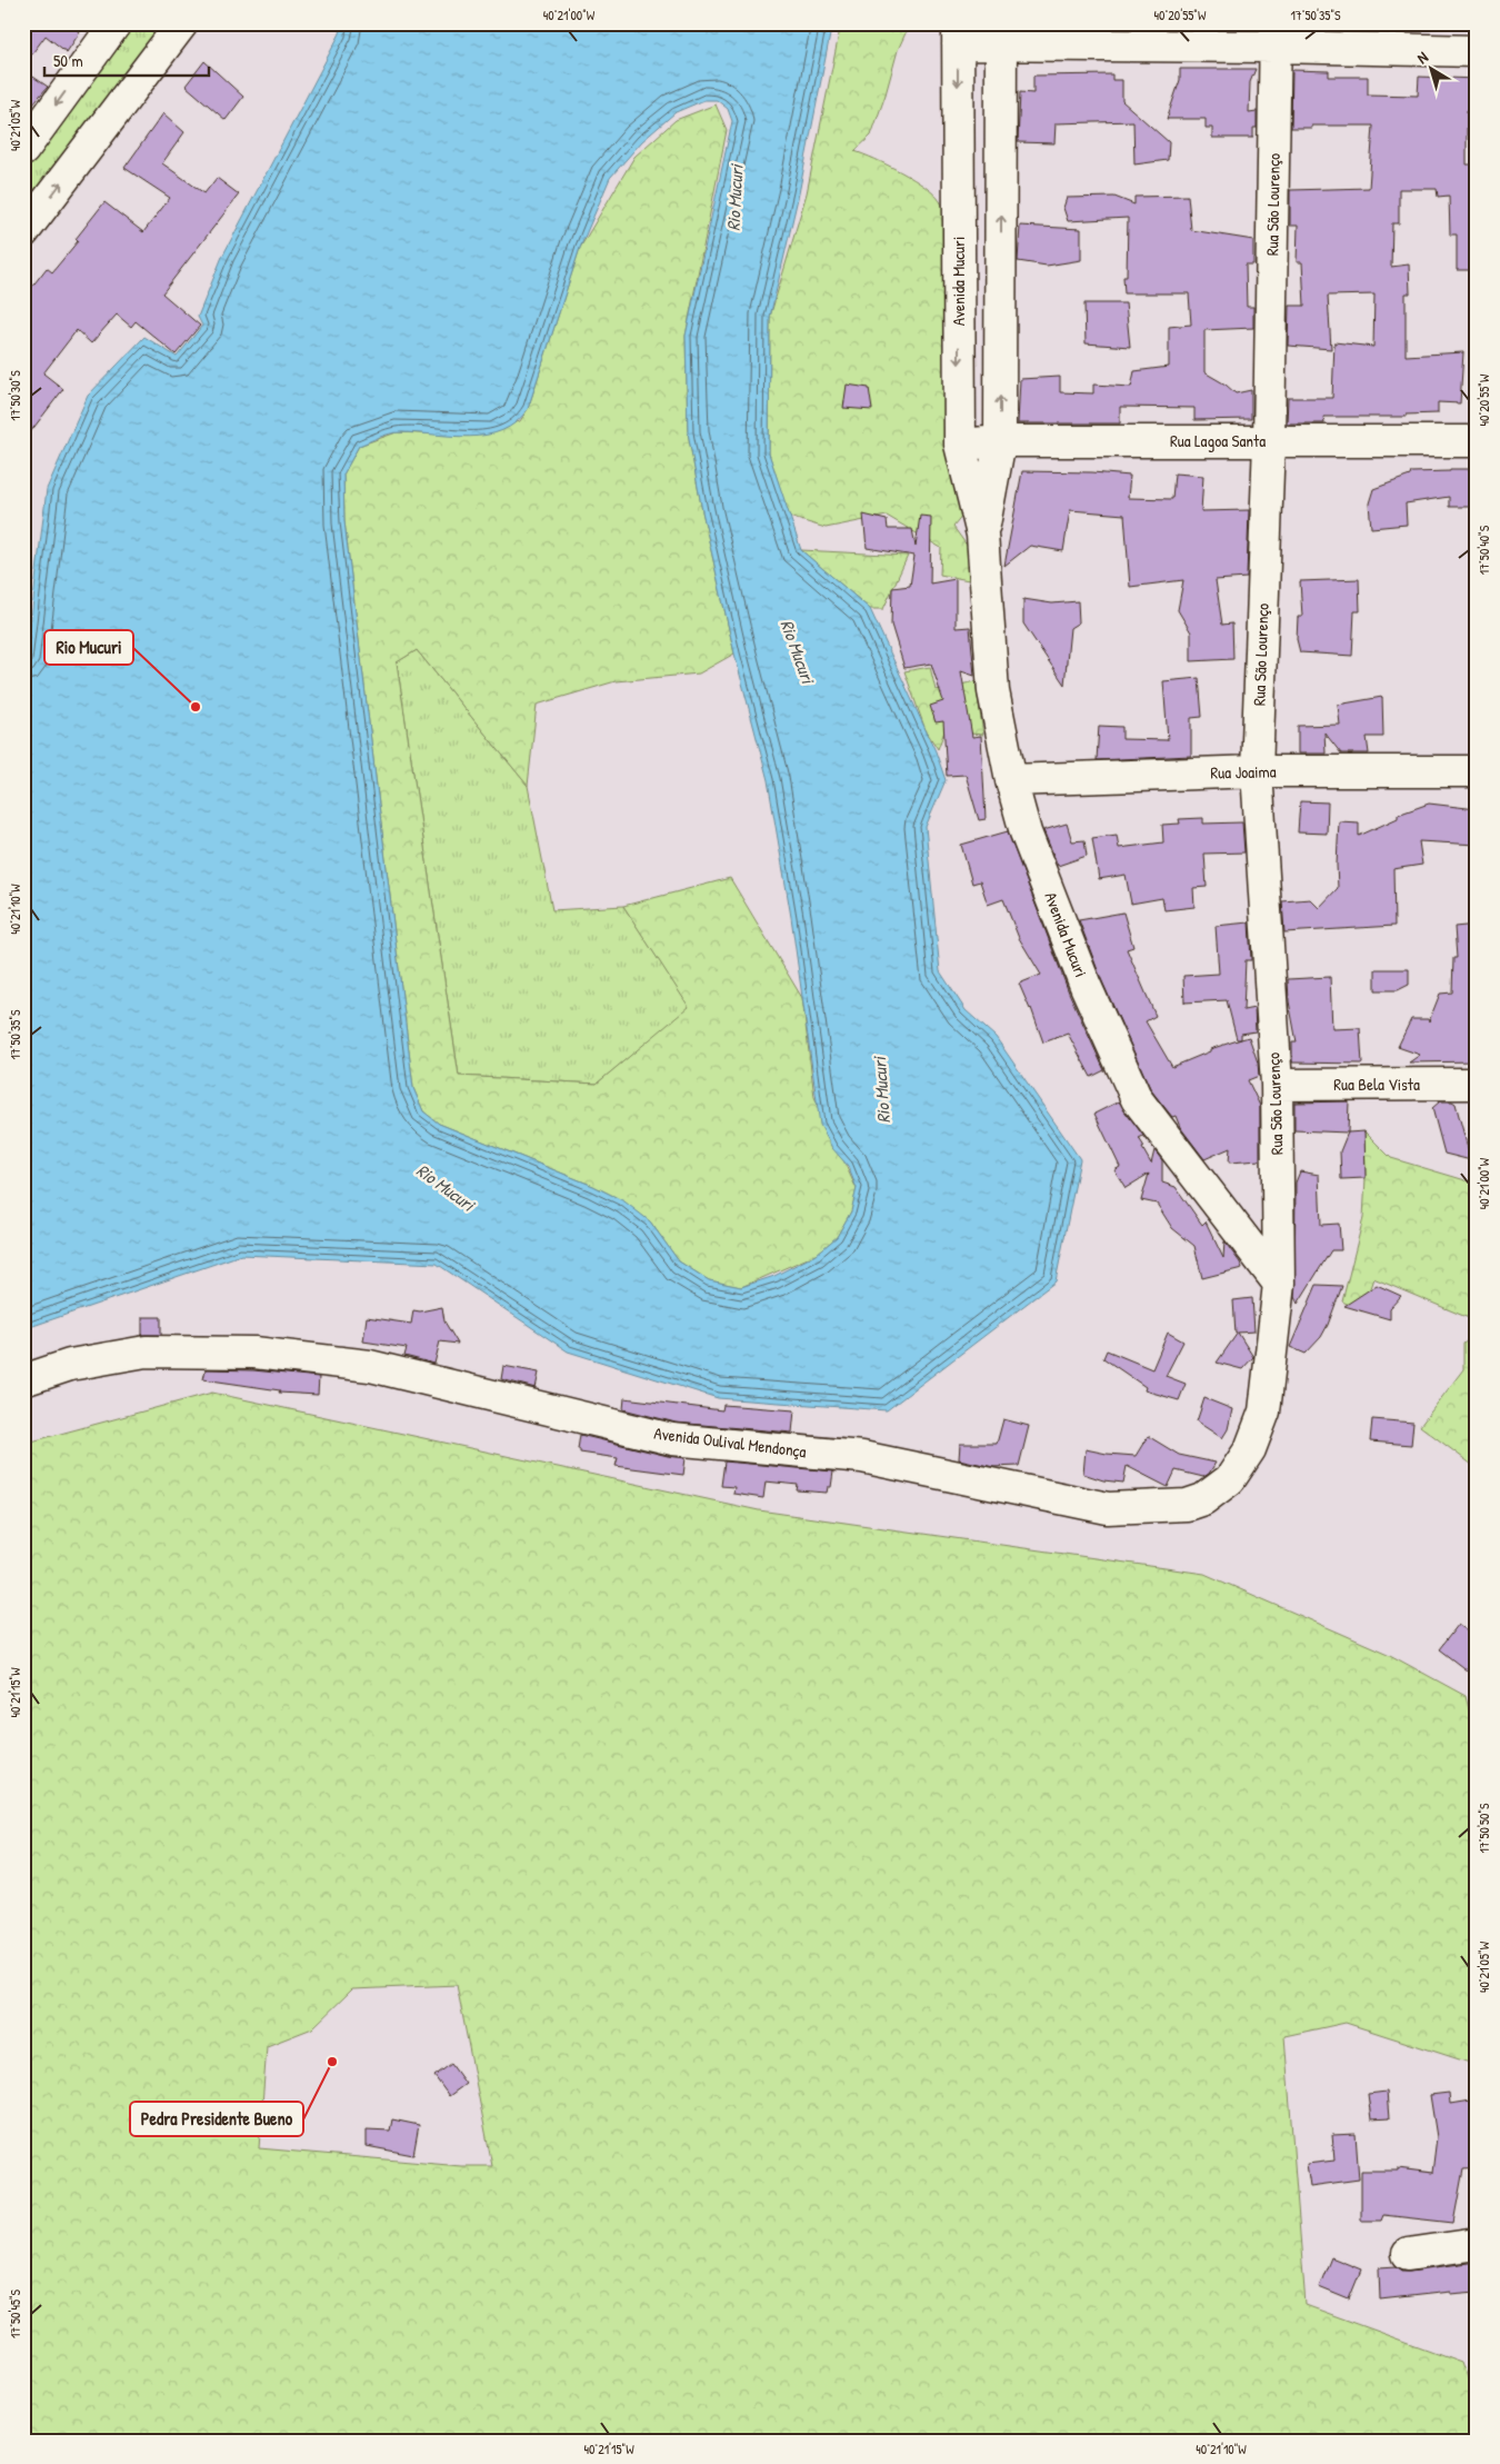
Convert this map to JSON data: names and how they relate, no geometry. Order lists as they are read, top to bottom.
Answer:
{
  "streets": {
    "street": [
      "Rua São Lourenço",
      "Avenida Mucuri",
      "Rua Lagoa Santa",
      "Rua Joaima",
      "Rua Bela Vista",
      "Avenida Oulival Mendonça"
    ]
  },
  "crossings": [
    ["Rua São Lourenço", "Avenida Mucuri"],
    ["Rua São Lourenço", "Rua Lagoa Santa"],
    ["Rua São Lourenço", "Rua Joaima"],
    ["Rua São Lourenço", "Rua Bela Vista"],
    ["Rua São Lourenço", "Avenida Oulival Mendonça"],
    ["Avenida Mucuri", "Rua Lagoa Santa"],
    ["Avenida Mucuri", "Rua Joaima"],
    ["Avenida Mucuri", "Avenida Oulival Mendonça"]
  ],
  "water": ["Rio Mucuri"],
  "places": ["Rio Mucuri", "Pedra Presidente Bueno"],
  "scale_bar": "50 m",
  "north": "top left",
  "coordinates": [
    "40°21'00\"W",
    "40°20'55\"W",
    "17°50'35\"S",
    "40°21'05\"W",
    "17°50'30\"S",
    "17°50'40\"S",
    "40°21'10\"W",
    "40°21'15\"W",
    "17°50'50\"S",
    "17°50'45\"S"
  ]
}
